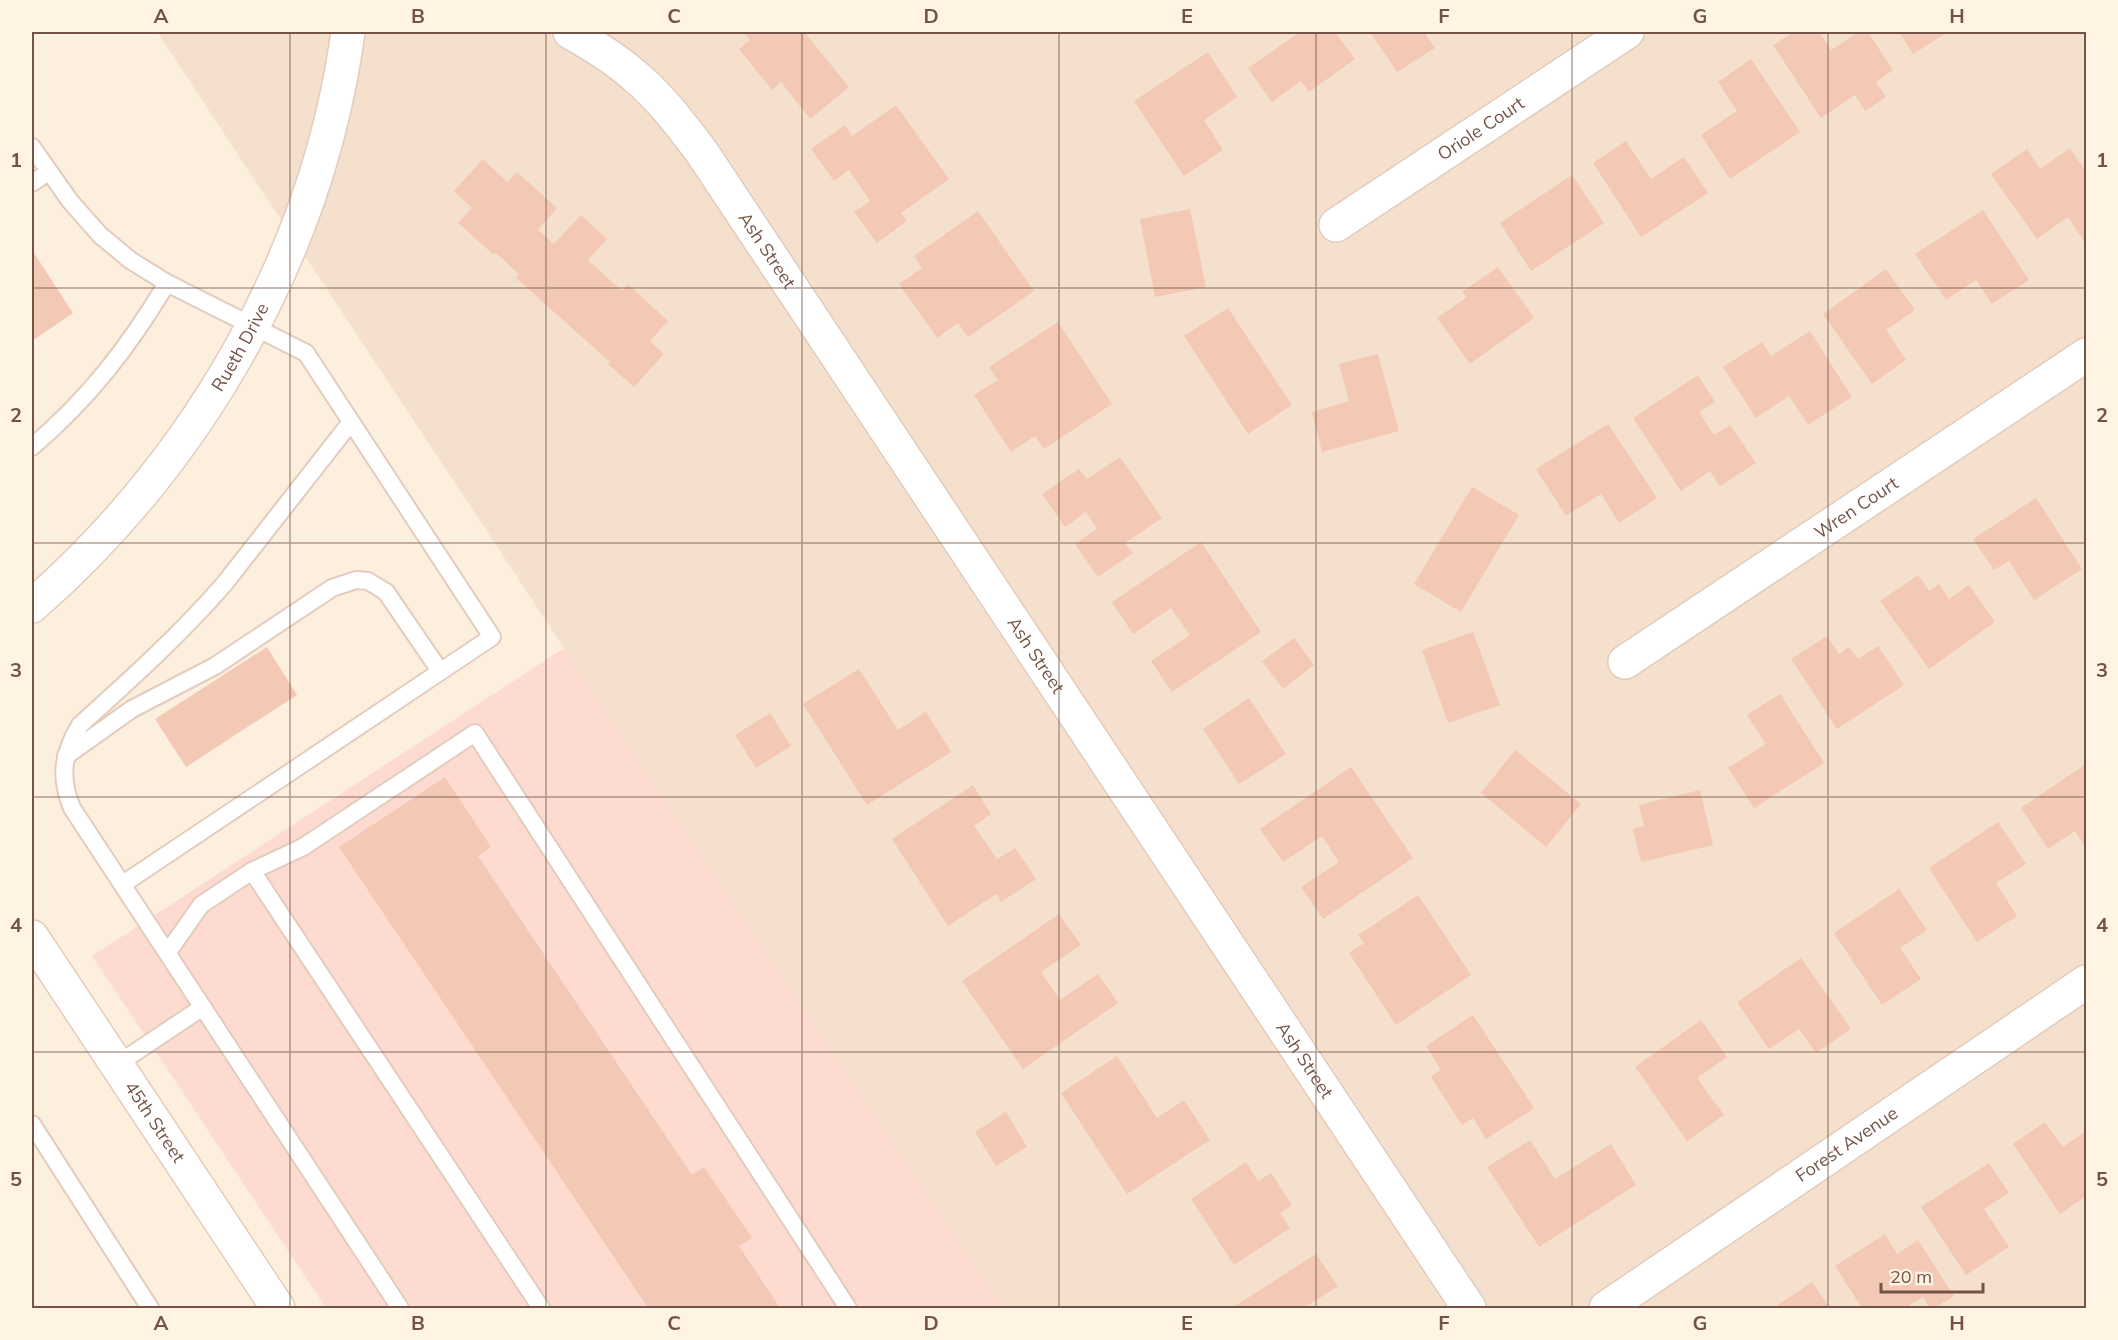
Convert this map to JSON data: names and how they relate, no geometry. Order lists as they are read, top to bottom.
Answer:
{
  "streets": {
    "street": [
      "Oriole Court",
      "Ash Street",
      "Rueth Drive",
      "Wren Court",
      "45th Street",
      "Forest Avenue"
    ]
  },
  "scale_bar": "20 m",
  "grid": {
    "columns": [
      "A",
      "B",
      "C",
      "D",
      "E",
      "F",
      "G",
      "H"
    ],
    "rows": [
      "1",
      "2",
      "3",
      "4",
      "5"
    ]
  }
}
